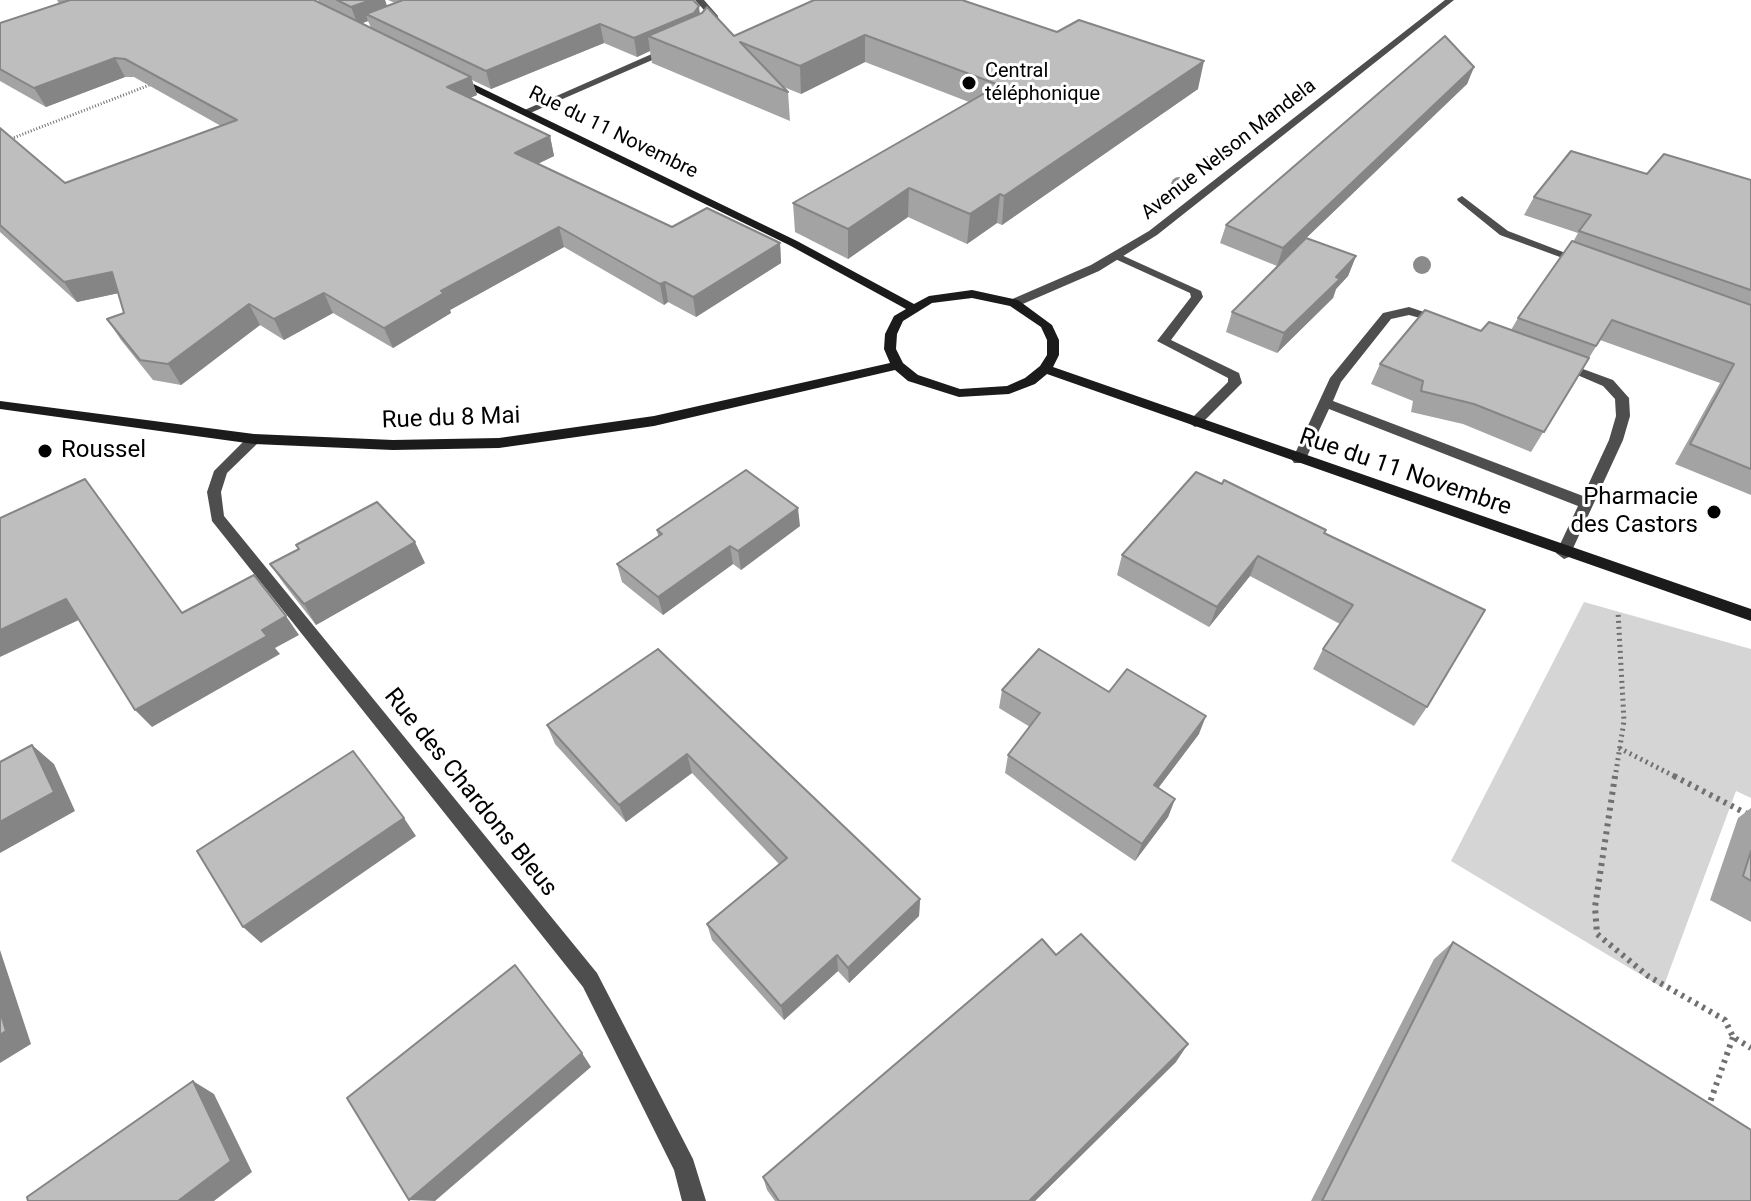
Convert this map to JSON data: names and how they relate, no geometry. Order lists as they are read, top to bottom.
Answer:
{
  "streets": {
    "street": [
      "Rue du 11 Novembre",
      "Avenue Nelson Mandela",
      "Rue du 8 Mai",
      "Rue des Chardons Bleus"
    ]
  },
  "crossings": [
    ["Rue du 11 Novembre", "Avenue Nelson Mandela"],
    ["Rue du 11 Novembre", "Rue du 8 Mai"],
    ["Avenue Nelson Mandela", "Rue du 8 Mai"],
    ["Rue du 8 Mai", "Rue des Chardons Bleus"]
  ],
  "places": ["Central téléphonique", "Roussel", "Pharmacie des Castors"]
}
